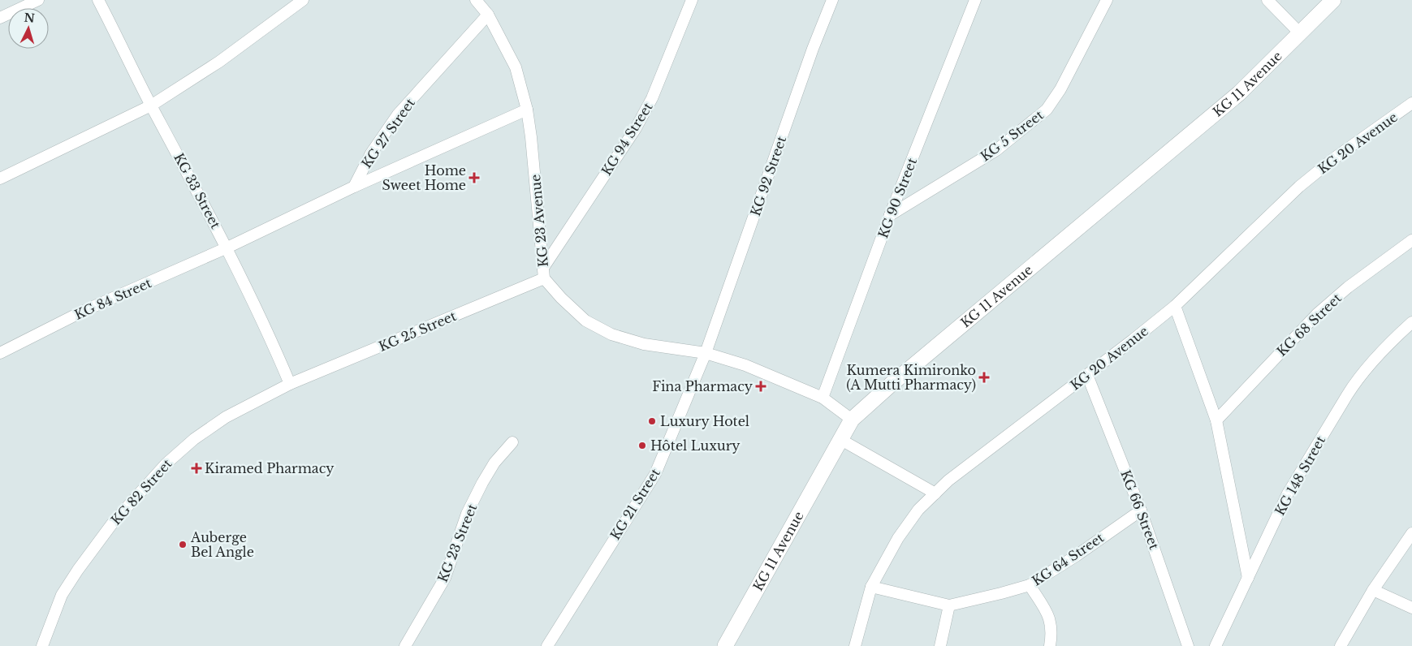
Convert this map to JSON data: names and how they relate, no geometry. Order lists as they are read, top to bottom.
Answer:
{
  "streets": {
    "main road": ["KG 11 Avenue"],
    "street": [
      "KG 27 Street",
      "KG 5 Street",
      "KG 94 Street",
      "KG 20 Avenue",
      "KG 92 Street",
      "KG 33 Street",
      "KG 90 Street",
      "KG 23 Avenue",
      "KG 84 Street",
      "KG 68 Street",
      "KG 25 Street",
      "KG 148 Street",
      "KG 82 Street",
      "KG 21 Street",
      "KG 66 Street",
      "KG 23 Street",
      "KG 64 Street"
    ]
  },
  "crossings": [
    ["KG 11 Avenue", "KG 23 Avenue"],
    ["KG 27 Street", "KG 23 Avenue"],
    ["KG 5 Street", "KG 90 Street"],
    ["KG 94 Street", "KG 23 Avenue"],
    ["KG 94 Street", "KG 25 Street"],
    ["KG 20 Avenue", "KG 66 Street"],
    ["KG 20 Avenue", "KG 64 Street"],
    ["KG 92 Street", "KG 23 Avenue"],
    ["KG 92 Street", "KG 21 Street"],
    ["KG 33 Street", "KG 84 Street"],
    ["KG 33 Street", "KG 25 Street"],
    ["KG 33 Street", "KG 82 Street"],
    ["KG 90 Street", "KG 23 Avenue"],
    ["KG 23 Avenue", "KG 25 Street"],
    ["KG 23 Avenue", "KG 21 Street"],
    ["KG 25 Street", "KG 82 Street"],
    ["KG 66 Street", "KG 64 Street"]
  ],
  "places": {
    "health": [
      "Home Sweet Home",
      "Kumera Kimironko (A Mutti Pharmacy)",
      "Fina Pharmacy",
      "Kiramed Pharmacy"
    ],
    "other": ["Luxury Hotel", "Hôtel Luxury", "Auberge Bel Angle"]
  },
  "north": "top"
}
